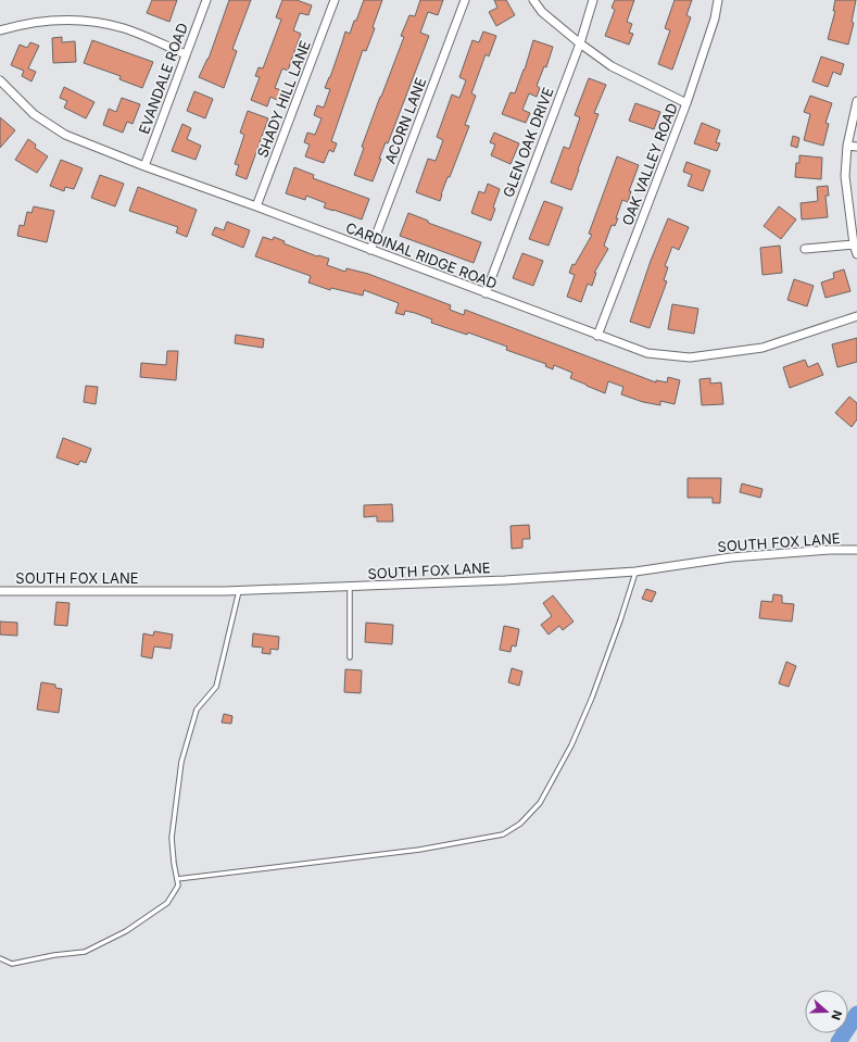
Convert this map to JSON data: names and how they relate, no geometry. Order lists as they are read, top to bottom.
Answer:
{
  "streets": {
    "street": [
      "EVANDALE ROAD",
      "SHADY HILL LANE",
      "ACORN LANE",
      "GLEN OAK DRIVE",
      "OAK VALLEY ROAD",
      "CARDINAL RIDGE ROAD",
      "SOUTH FOX LANE"
    ]
  },
  "crossings": [
    ["EVANDALE ROAD", "CARDINAL RIDGE ROAD"],
    ["SHADY HILL LANE", "CARDINAL RIDGE ROAD"],
    ["ACORN LANE", "CARDINAL RIDGE ROAD"],
    ["GLEN OAK DRIVE", "CARDINAL RIDGE ROAD"],
    ["OAK VALLEY ROAD", "CARDINAL RIDGE ROAD"]
  ],
  "north": "right"
}
